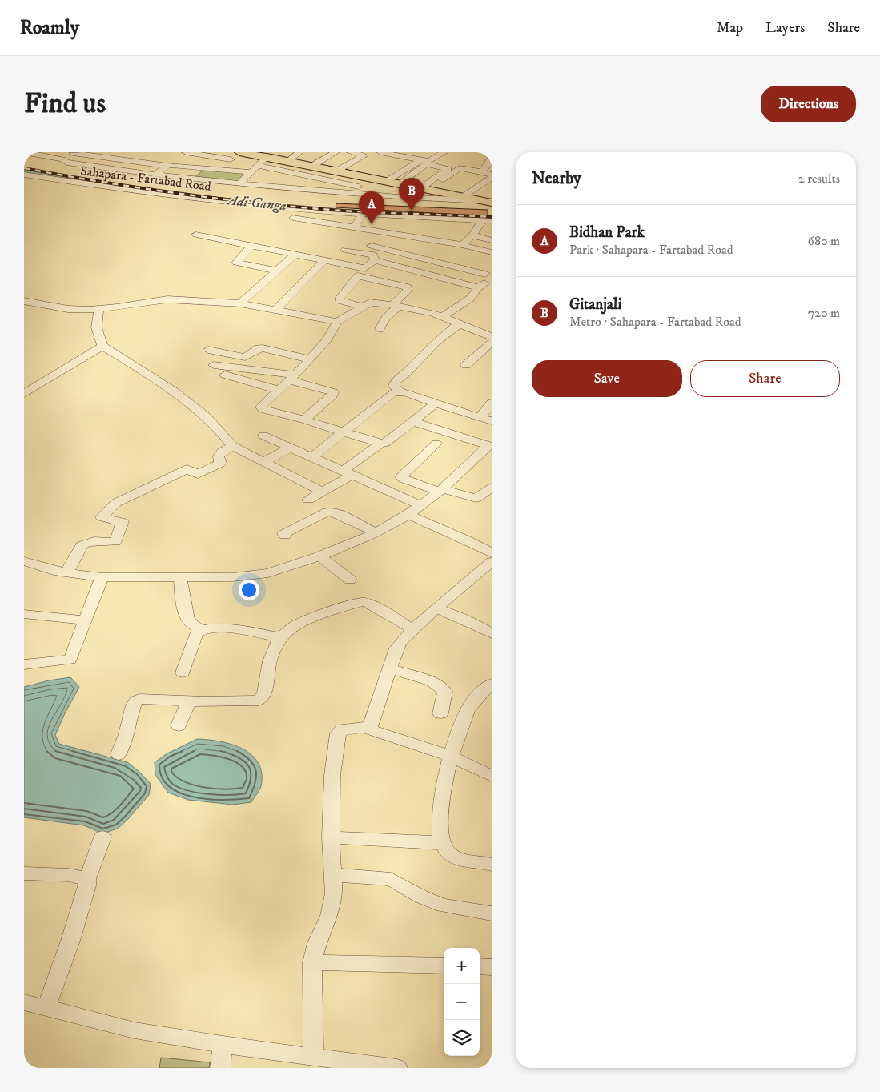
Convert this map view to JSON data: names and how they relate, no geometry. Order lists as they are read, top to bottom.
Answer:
{
  "streets": {
    "street": ["Sahapara - Fartabad Road"]
  },
  "water": ["Adi Ganga"],
  "page": {
    "header": "Roamly",
    "nav": ["Map", "Layers", "Share"],
    "buttons": [
      "Directions",
      ["Save", "Share"]
    ],
    "title": "Find us",
    "heading": ["Nearby", "2 results"],
    "pins": ["B", "A"],
    "list": [
      {
        "mark": "A",
        "name": "Bidhan Park",
        "note": "Park · Sahapara - Fartabad Road",
        "value": "680 m"
      },
      {
        "mark": "B",
        "name": "Gitanjali",
        "note": "Metro · Sahapara - Fartabad Road",
        "value": "720 m"
      }
    ],
    "map_buttons": ["+", "−"]
  }
}
